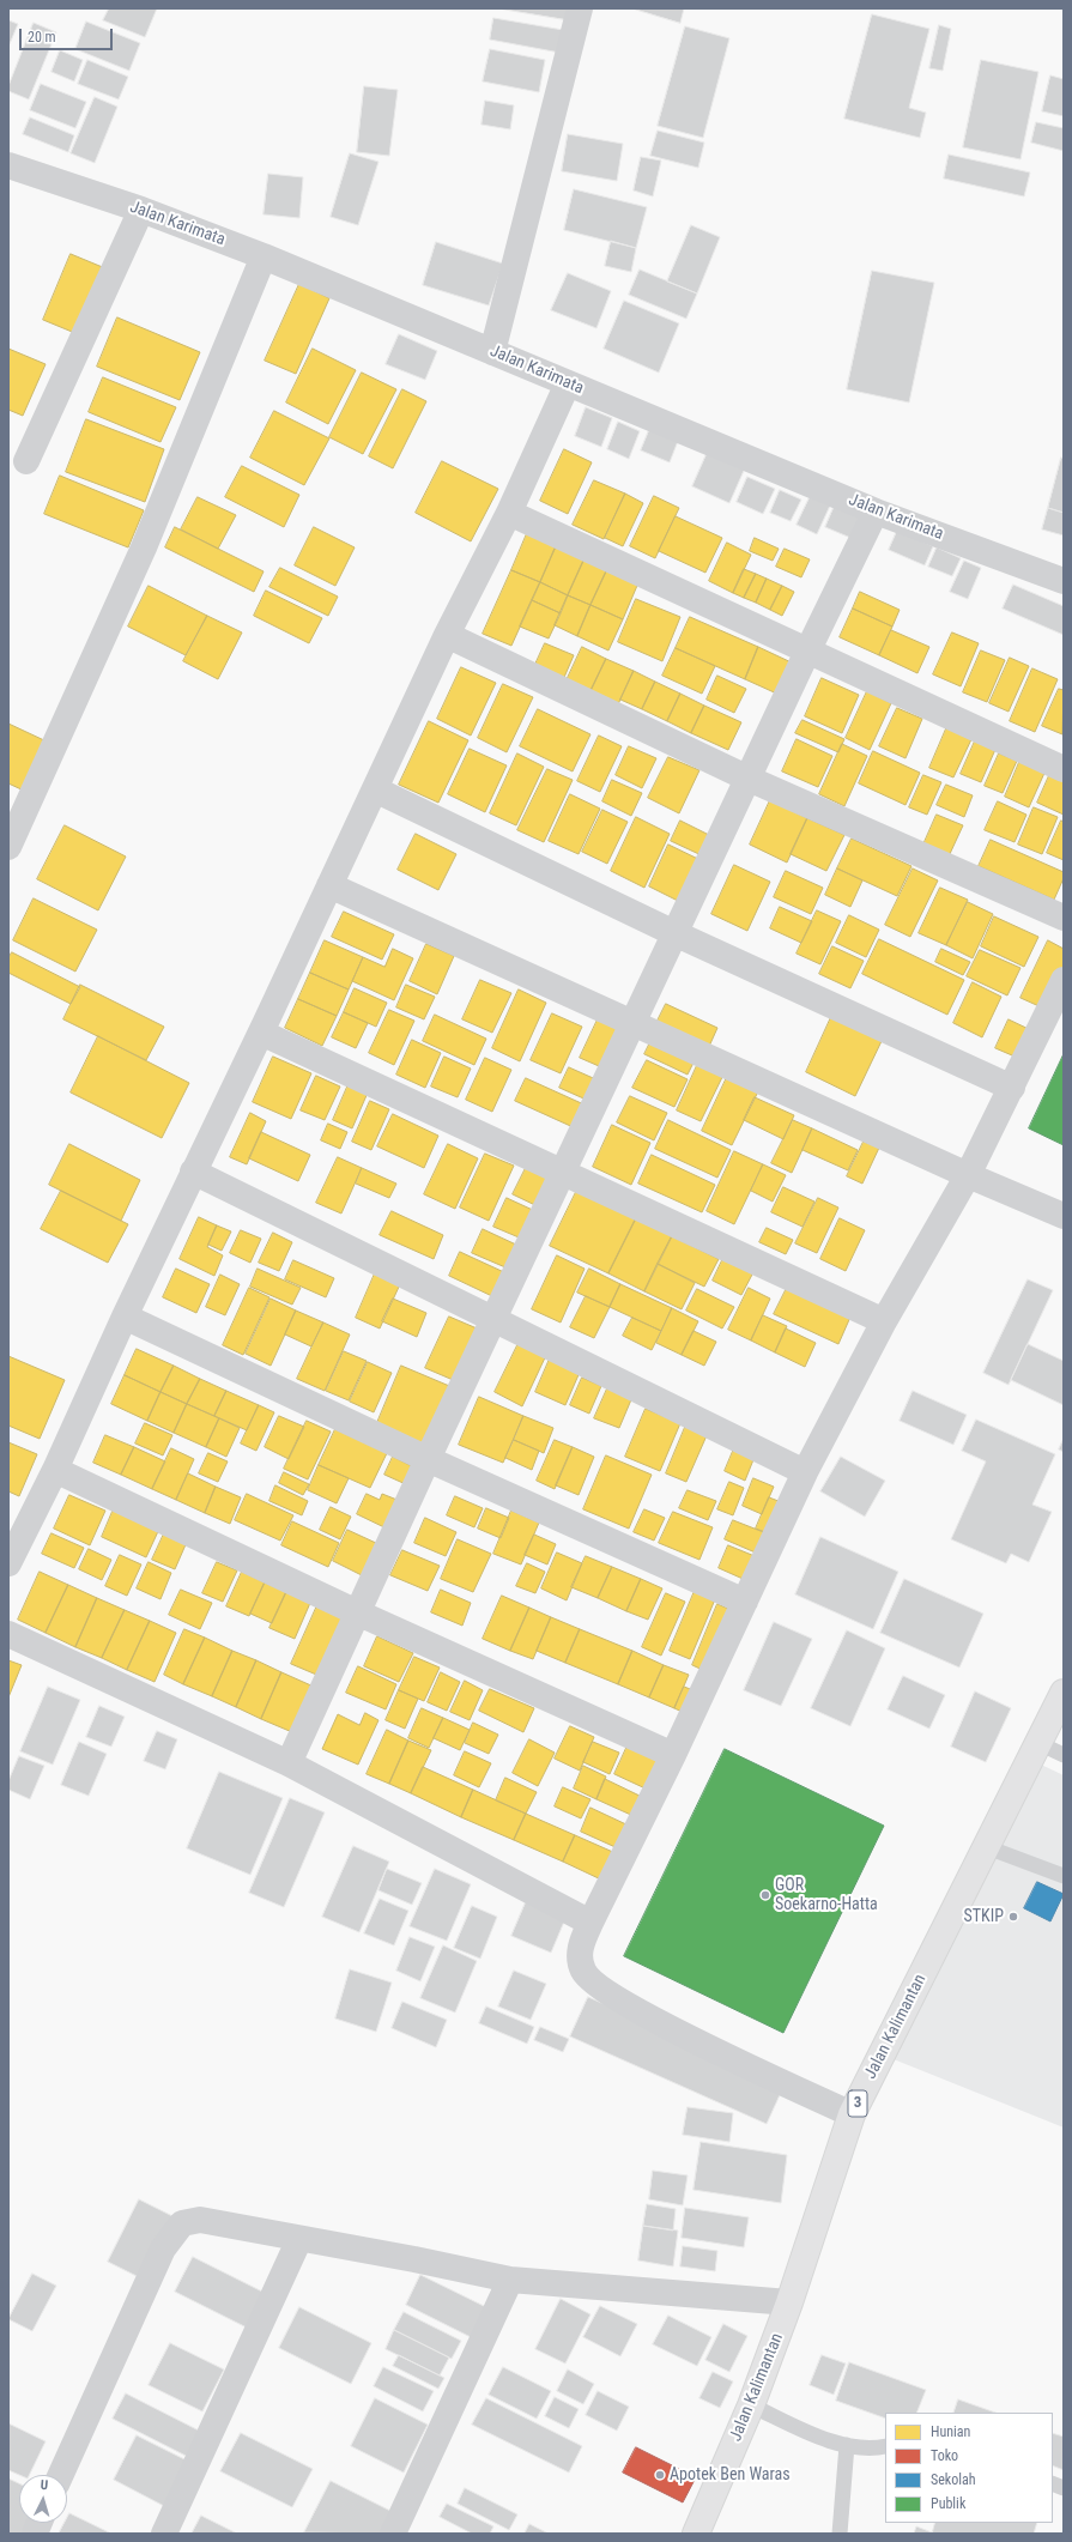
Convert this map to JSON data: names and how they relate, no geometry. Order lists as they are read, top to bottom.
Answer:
{
  "streets": {
    "highway": ["Jalan Kalimantan", "3"],
    "street": ["Jalan Karimata"]
  },
  "places": ["GOR Soekarno-Hatta", "STKIP", "Apotek Ben Waras"],
  "legend": [
    "Hunian",
    "Toko",
    "Sekolah",
    "Publik"
  ],
  "scale_bar": "20 m",
  "north": "top"
}
